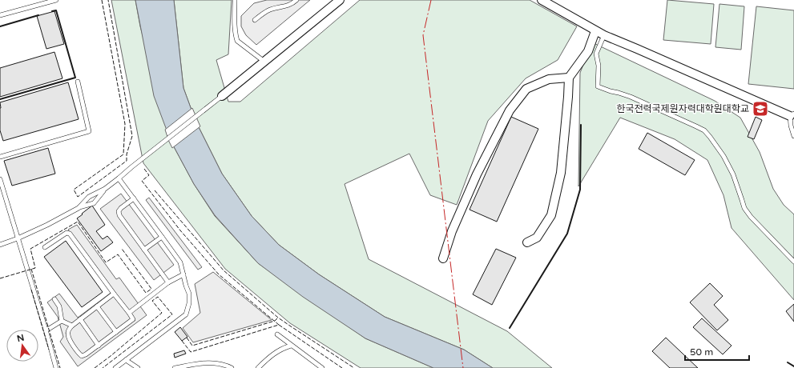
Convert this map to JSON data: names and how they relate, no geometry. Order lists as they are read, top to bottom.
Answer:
{
  "places": {
    "school or university": ["한국전력국제원자력대학원대학교"]
  },
  "scale_bar": "50 m",
  "north": "top"
}
